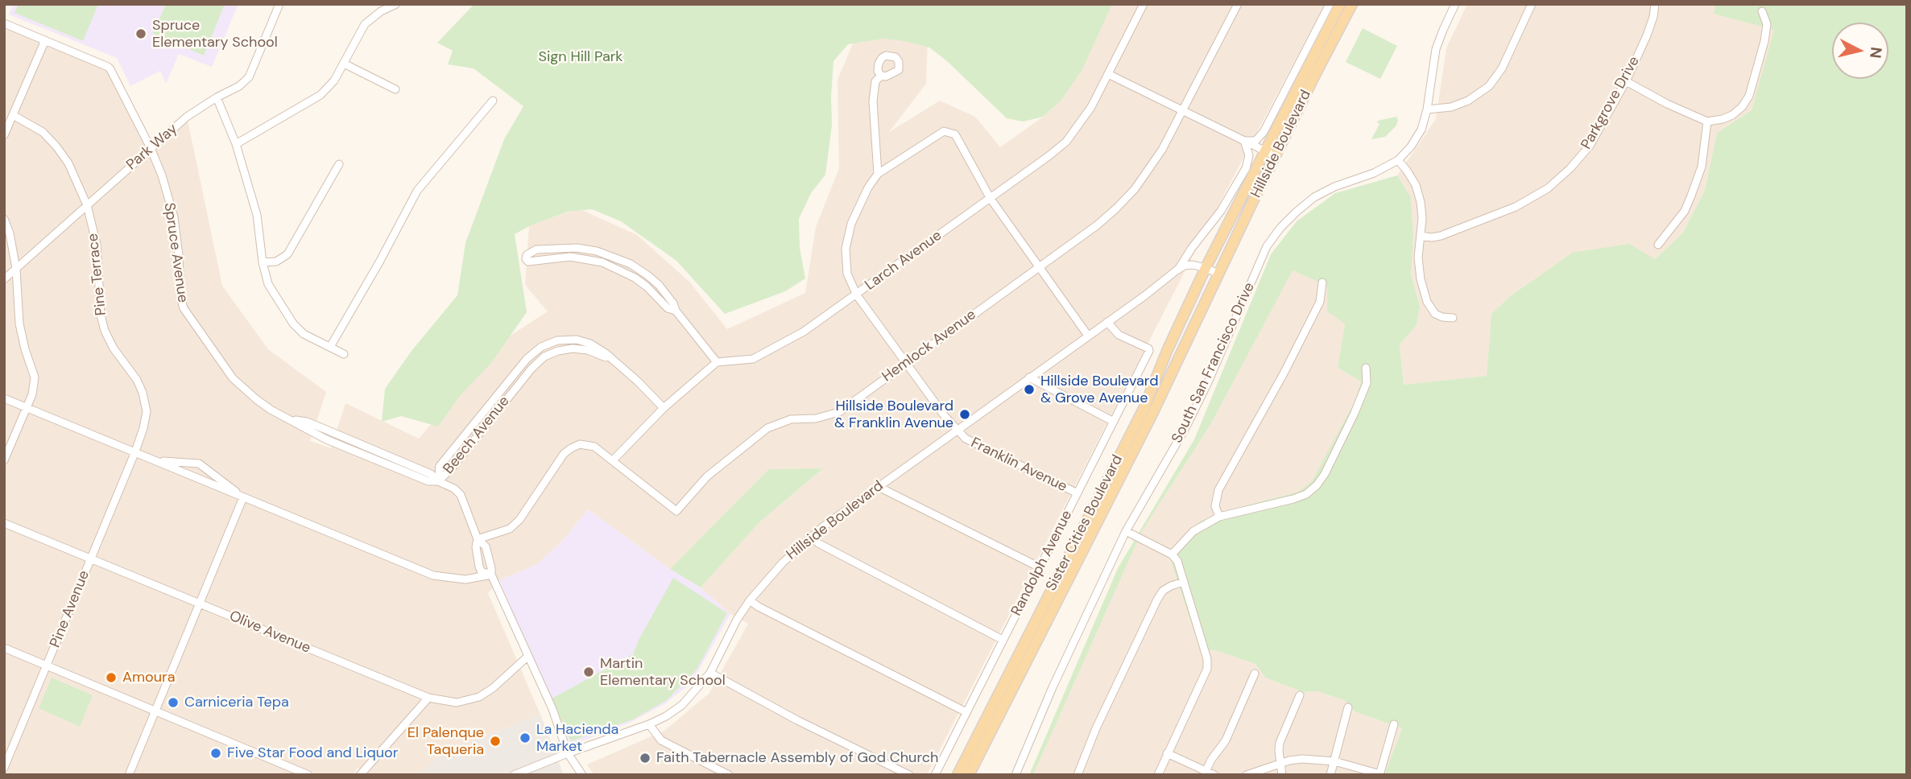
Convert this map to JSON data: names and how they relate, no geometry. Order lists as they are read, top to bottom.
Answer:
{
  "streets": {
    "main road": ["Hillside Boulevard", "Sister Cities Boulevard"],
    "street": [
      "Parkgrove Drive",
      "Park Way",
      "Spruce Avenue",
      "Larch Avenue",
      "Pine Terrace",
      "Hemlock Avenue",
      "South San Francisco Drive",
      "Beech Avenue",
      "Franklin Avenue",
      "Randolph Avenue",
      "Pine Avenue",
      "Olive Avenue"
    ]
  },
  "crossings": [
    ["Hillside Boulevard", "Spruce Avenue"],
    ["Hillside Boulevard", "Franklin Avenue"],
    ["Hillside Boulevard", "Sister Cities Boulevard"],
    ["Hillside Boulevard", "Randolph Avenue"],
    ["Park Way", "Spruce Avenue"],
    ["Park Way", "Pine Terrace"],
    ["Spruce Avenue", "Hemlock Avenue"],
    ["Spruce Avenue", "Beech Avenue"],
    ["Spruce Avenue", "Olive Avenue"],
    ["Larch Avenue", "Franklin Avenue"],
    ["Pine Terrace", "Pine Avenue"],
    ["Hemlock Avenue", "Franklin Avenue"],
    ["Franklin Avenue", "Randolph Avenue"],
    ["Pine Avenue", "Olive Avenue"]
  ],
  "parks": ["Sign Hill Park"],
  "places": [
    "Spruce Elementary School",
    "Hillside Boulevard & Grove Avenue",
    "Hillside Boulevard & Franklin Avenue",
    "Martin Elementary School",
    "Amoura",
    "Carniceria Tepa",
    "La Hacienda Market",
    "El Palenque Taqueria",
    "Five Star Food and Liquor",
    "Faith Tabernacle Assembly of God Church"
  ],
  "north": "right"
}
